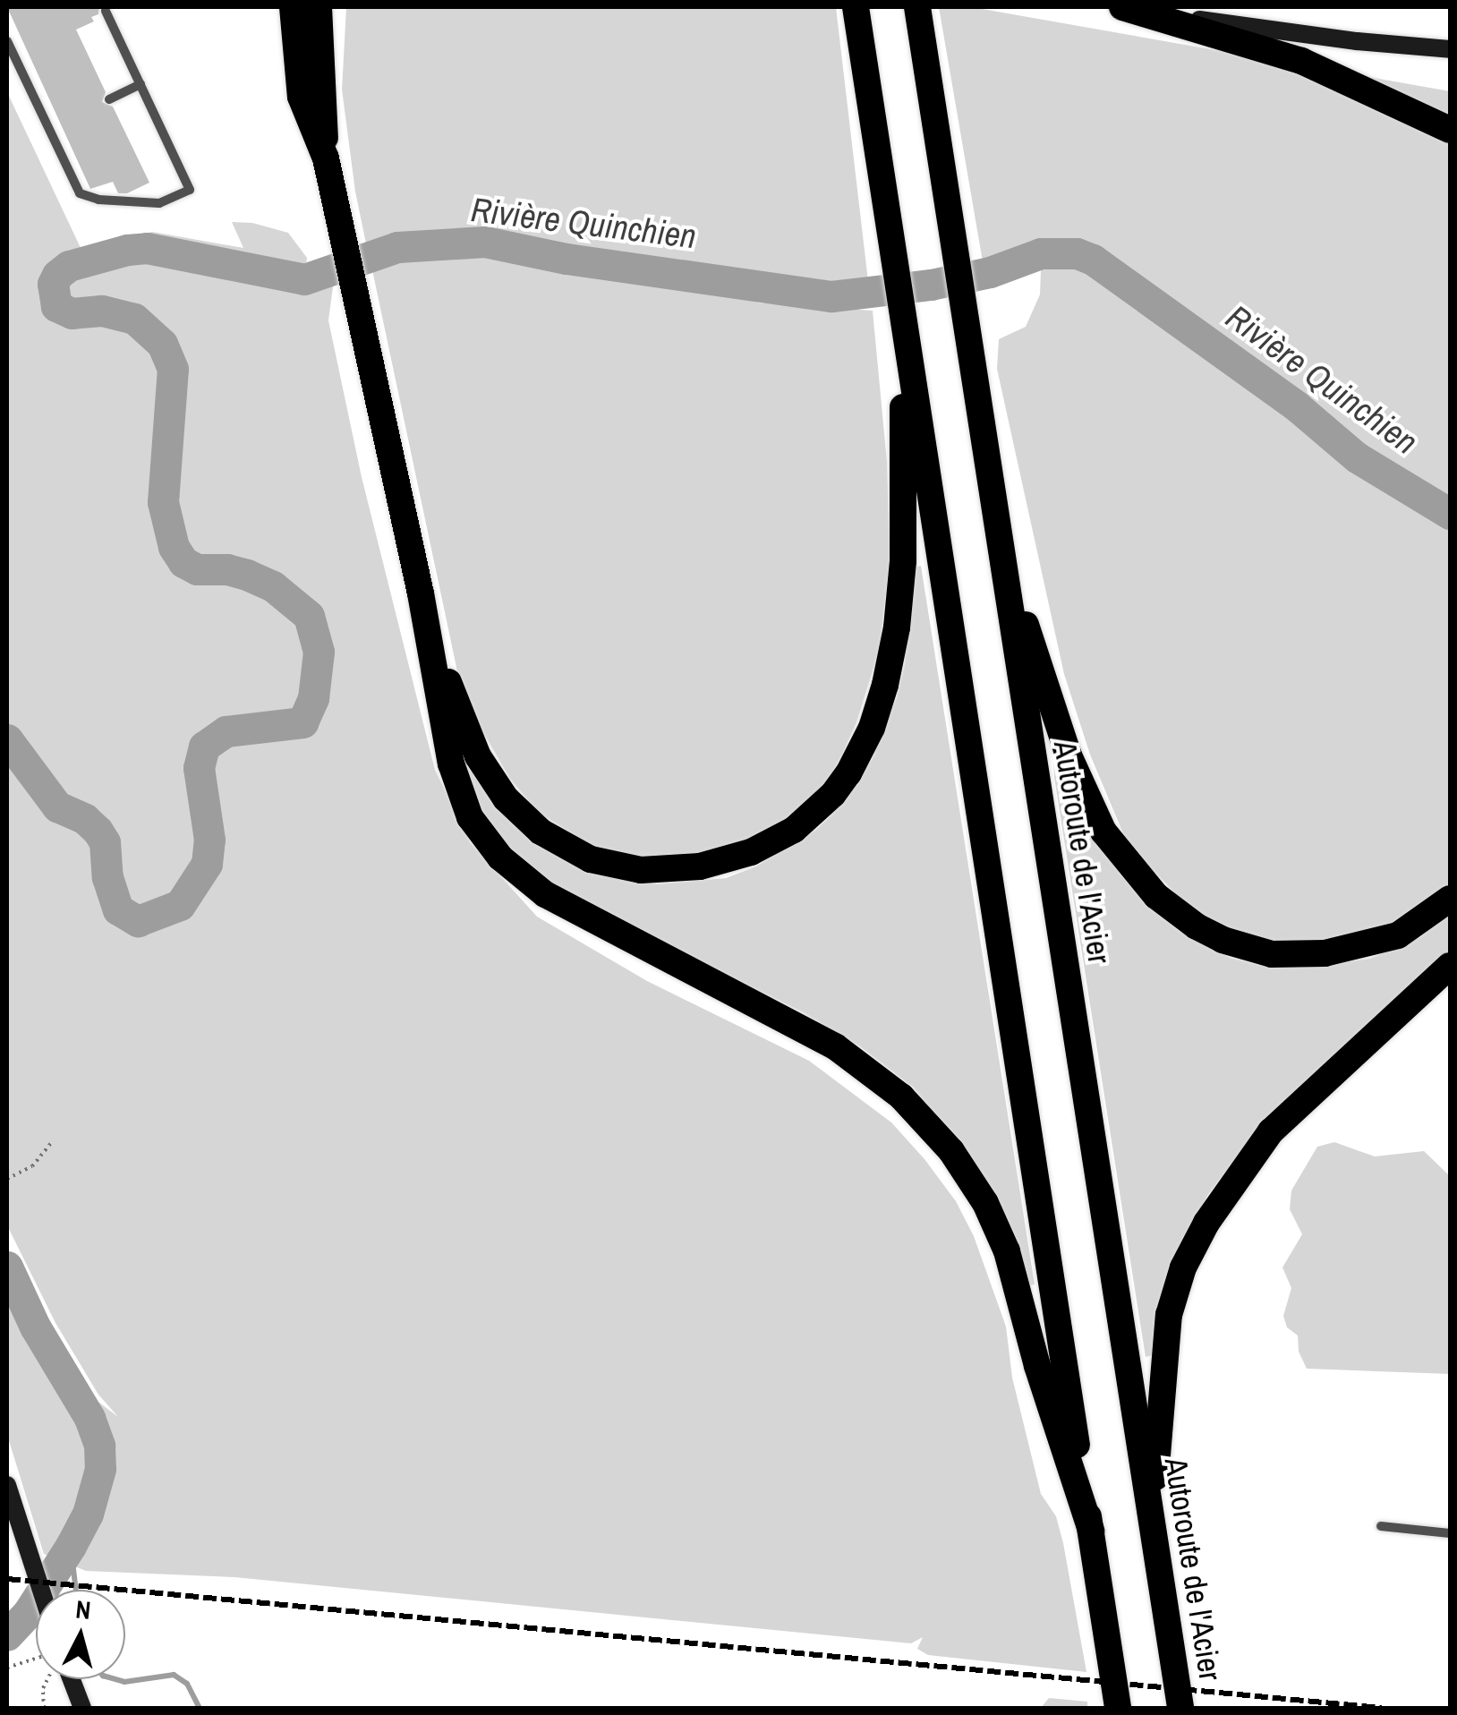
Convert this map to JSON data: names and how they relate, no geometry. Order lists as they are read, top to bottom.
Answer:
{
  "streets": {
    "highway": ["Autoroute de l'Acier"]
  },
  "water": ["Rivière Quinchien"],
  "north": "top"
}
